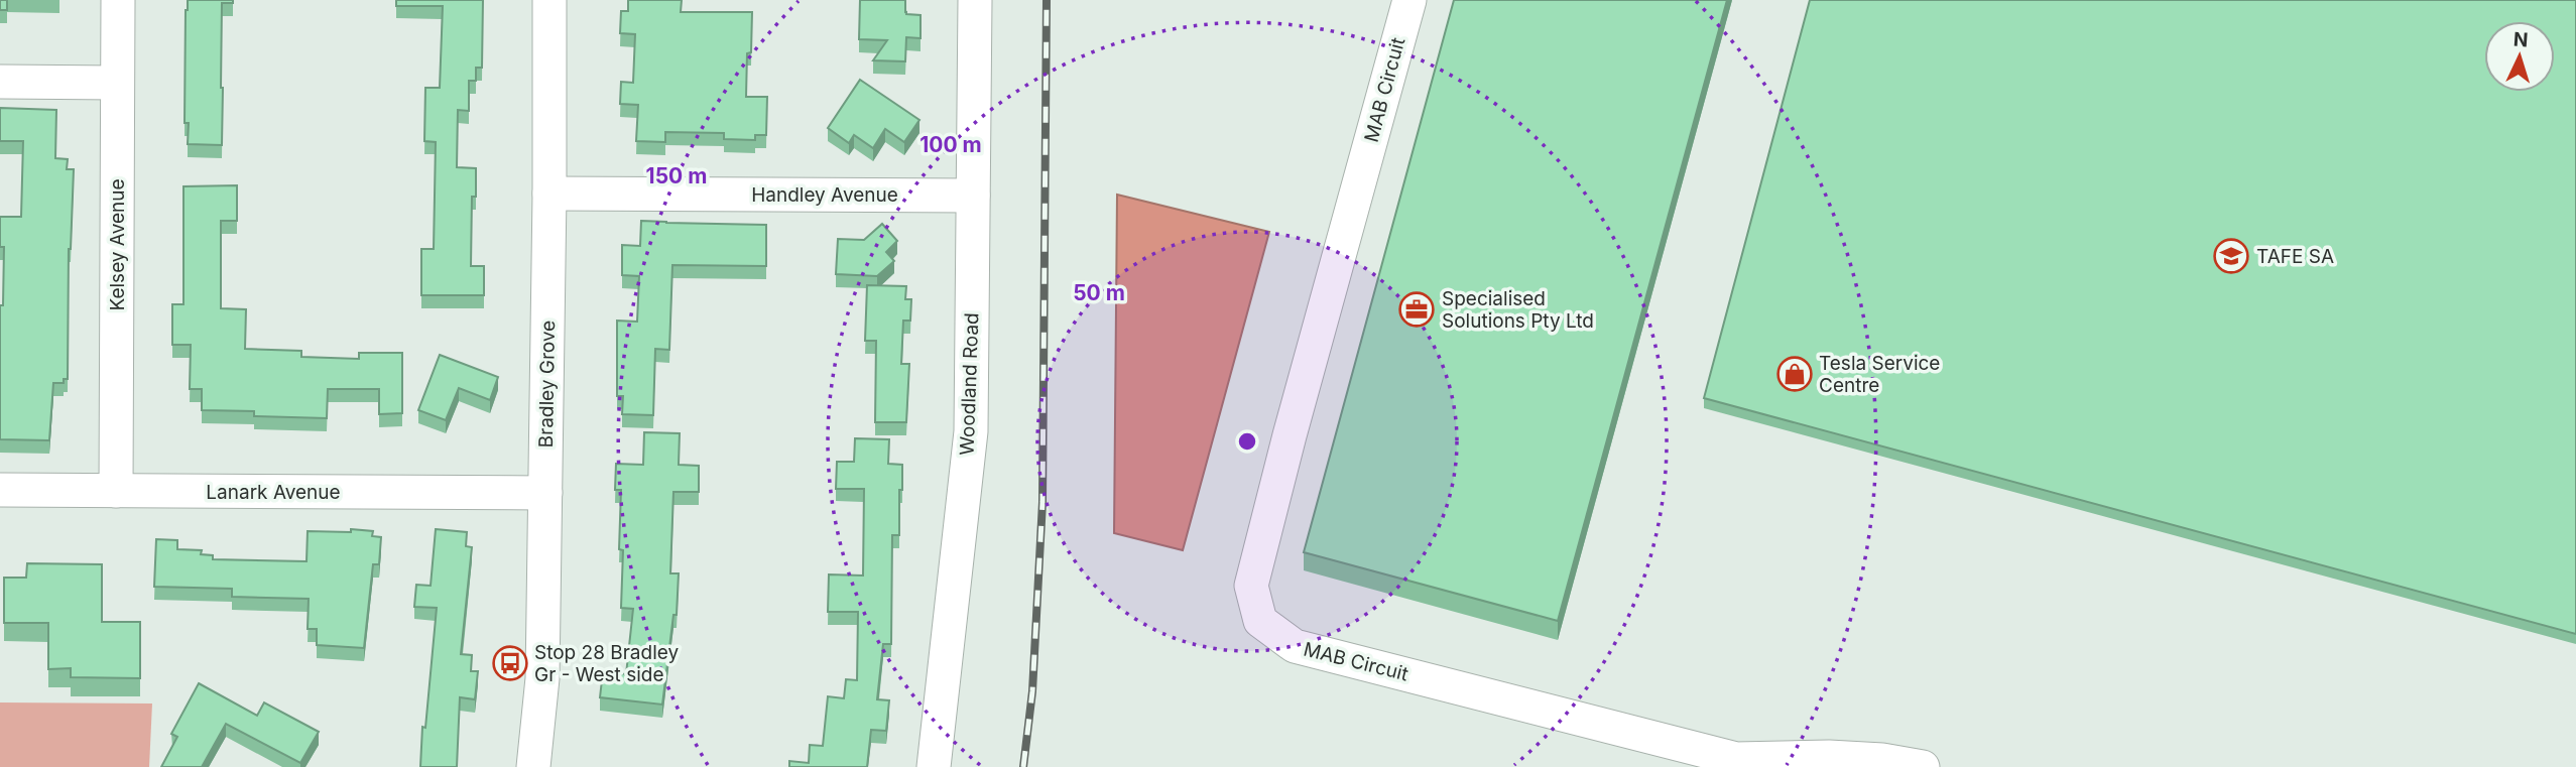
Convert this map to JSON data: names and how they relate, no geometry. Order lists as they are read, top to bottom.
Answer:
{
  "streets": {
    "street": [
      "MAB Circuit",
      "Handley Avenue",
      "Kelsey Avenue",
      "Bradley Grove",
      "Woodland Road",
      "Lanark Avenue"
    ]
  },
  "crossings": [
    ["Handley Avenue", "Bradley Grove"],
    ["Handley Avenue", "Woodland Road"],
    ["Kelsey Avenue", "Lanark Avenue"],
    ["Bradley Grove", "Lanark Avenue"]
  ],
  "places": {
    "school or university": ["TAFE SA"],
    "office": ["Specialised Solutions Pty Ltd"],
    "shop": ["Tesla Service Centre"],
    "bus stop": ["Stop 28 Bradley Gr - West side"]
  },
  "north": "top",
  "rings": ["100 m", "150 m", "50 m"]
}
